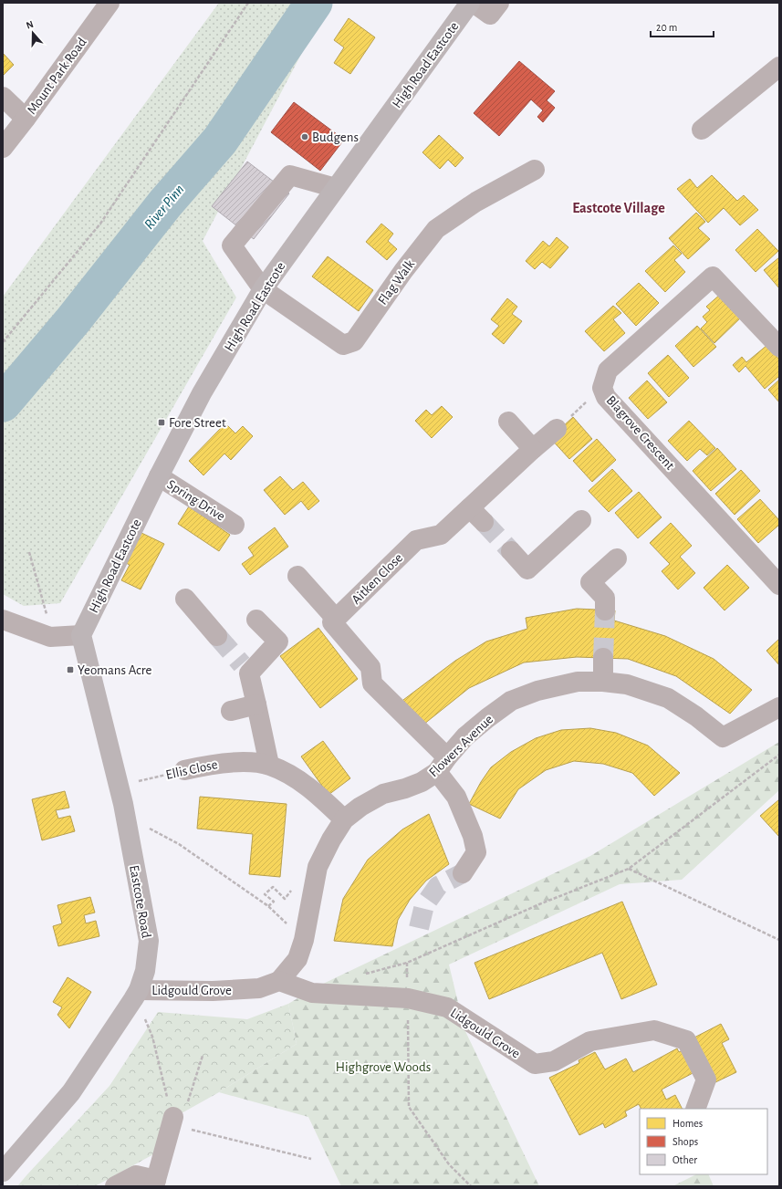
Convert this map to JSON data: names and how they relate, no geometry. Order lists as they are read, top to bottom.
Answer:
{
  "streets": {
    "main road": ["High Road Eastcote", "Eastcote Road"],
    "street": [
      "Mount Park Road",
      "Flag Walk",
      "Blagrove Crescent",
      "Spring Drive",
      "Aitken Close",
      "Flowers Avenue",
      "Ellis Close",
      "Lidgould Grove"
    ]
  },
  "crossings": [
    ["High Road Eastcote", "Flag Walk"],
    ["High Road Eastcote", "Spring Drive"],
    ["High Road Eastcote", "Eastcote Road"],
    ["Flowers Avenue", "Ellis Close"],
    ["Flowers Avenue", "Lidgould Grove"],
    ["Eastcote Road", "Lidgould Grove"]
  ],
  "districts": ["Eastcote Village"],
  "water": ["River Pinn"],
  "parks": ["Highgrove Woods"],
  "places": {
    "other": ["Budgens"],
    "transit": ["Fore Street", "Yeomans Acre"]
  },
  "legend": ["Homes", "Shops", "Other"],
  "scale_bar": "20 m",
  "north": "top"
}
